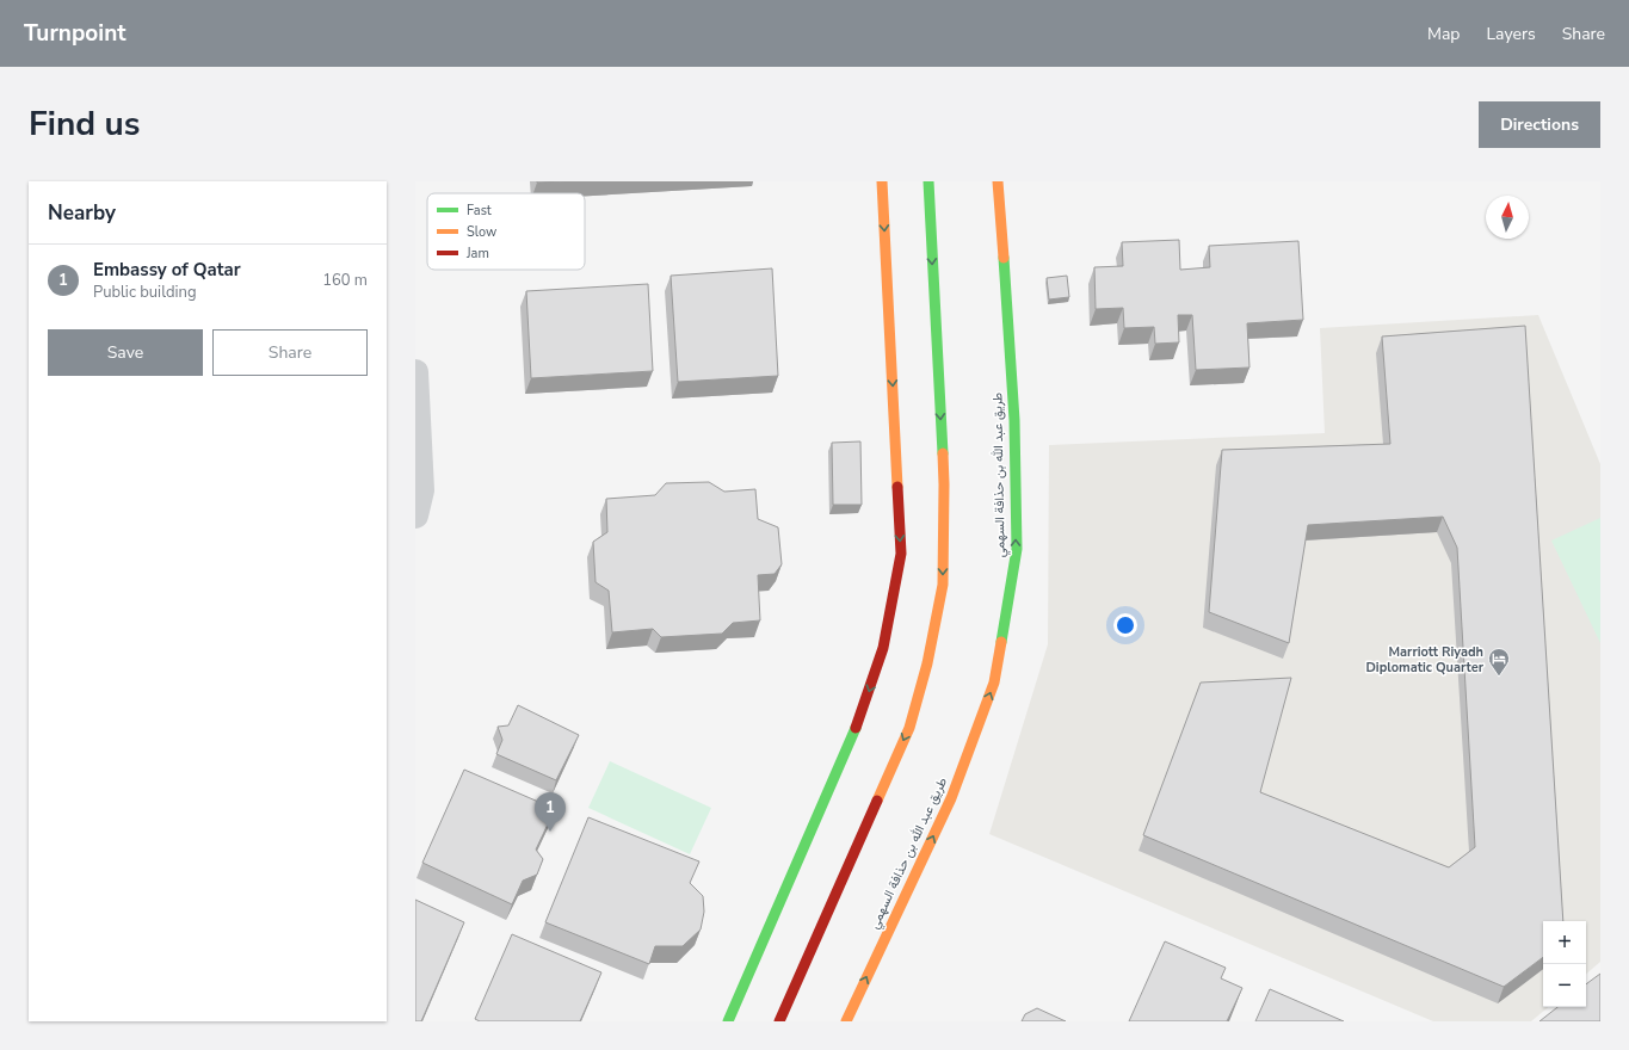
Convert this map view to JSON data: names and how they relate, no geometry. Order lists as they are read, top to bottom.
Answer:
{
  "streets": {
    "street": ["طريق عبد الله بن حذافة السهمي"]
  },
  "places": {
    "hotel": ["Marriott Riyadh Diplomatic Quarter"]
  },
  "legend": ["Fast", "Slow", "Jam"],
  "north": "top",
  "page": {
    "header": "Turnpoint",
    "nav": ["Map", "Layers", "Share"],
    "title": "Find us",
    "buttons": [
      "Directions",
      ["Save", "Share"]
    ],
    "heading": "Nearby",
    "list": [
      {
        "mark": "1",
        "name": "Embassy of Qatar",
        "note": "Public building",
        "value": "160 m"
      }
    ],
    "pins": "1",
    "map_buttons": ["+", "−"]
  }
}
